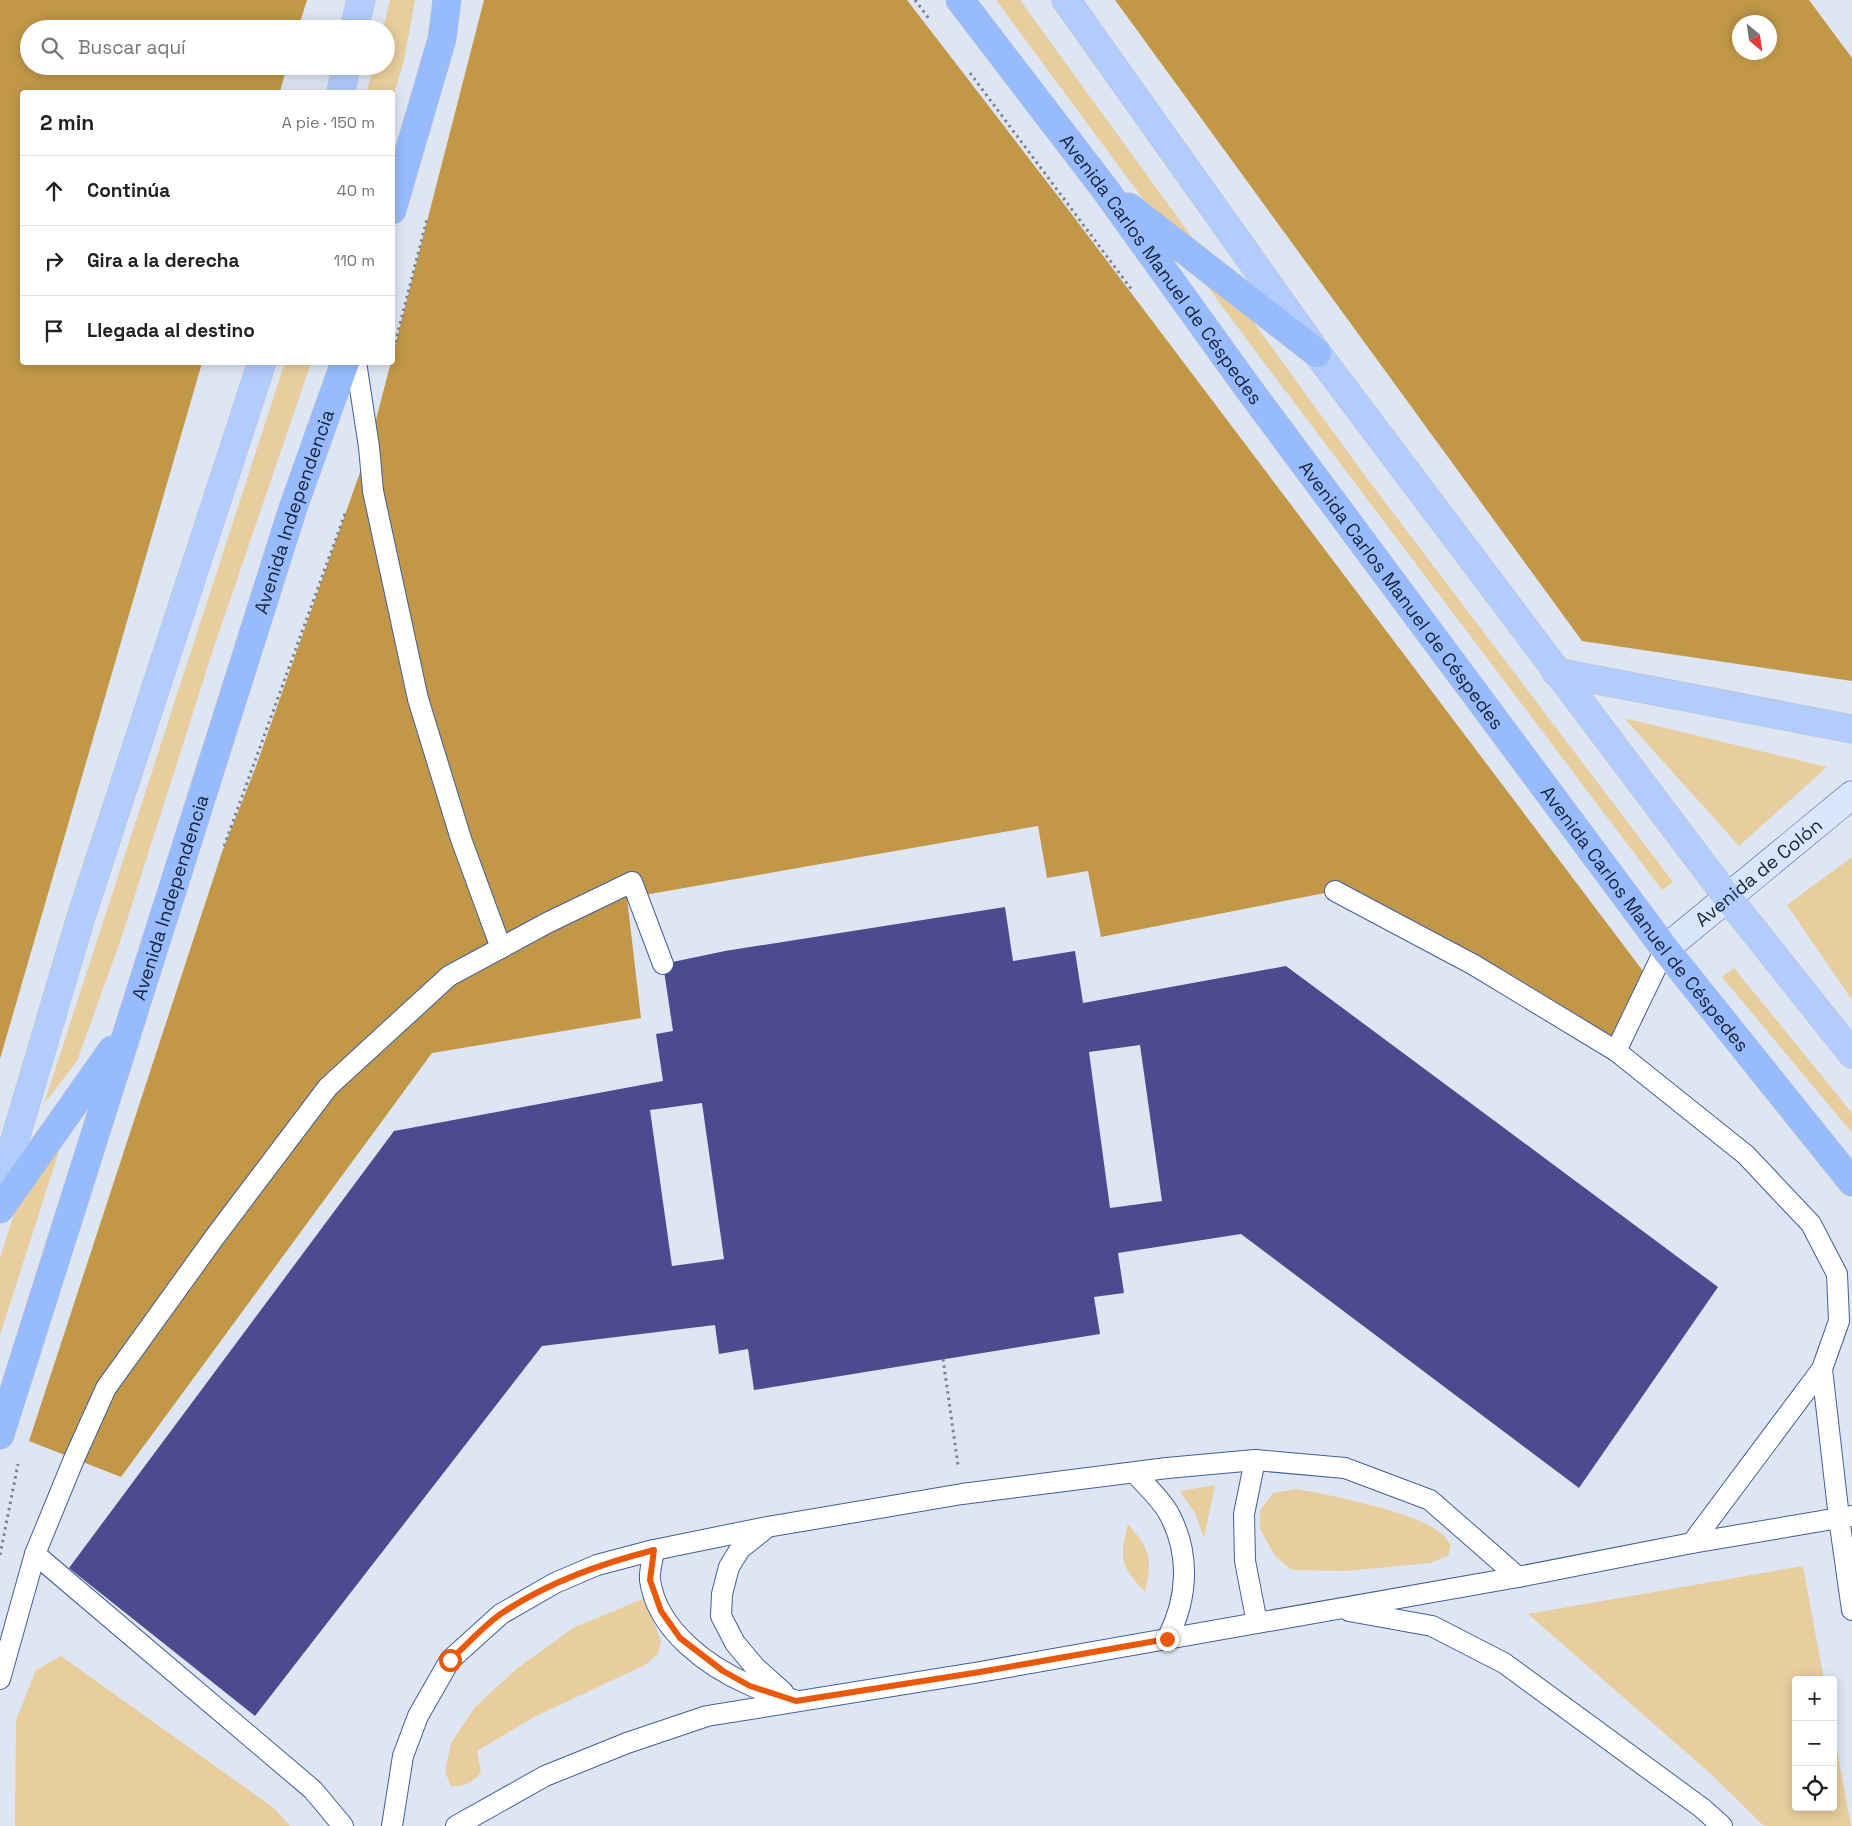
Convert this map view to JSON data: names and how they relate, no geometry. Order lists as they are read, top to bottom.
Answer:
{
  "streets": {
    "highway": ["Avenida Carlos Manuel de Céspedes", "Avenida Independencia"],
    "main road": ["Avenida de Colón"]
  },
  "crossings": [
    ["Avenida Carlos Manuel de Céspedes", "Avenida de Colón"]
  ],
  "north": "bottom right",
  "page": {
    "search": "Buscar aquí",
    "heading": ["2 min", "A pie · 150 m"],
    "list": [
      ["Continúa", "40 m"],
      ["Gira a la derecha", "110 m"],
      "Llegada al destino"
    ],
    "map_buttons": ["+", "−"]
  }
}
